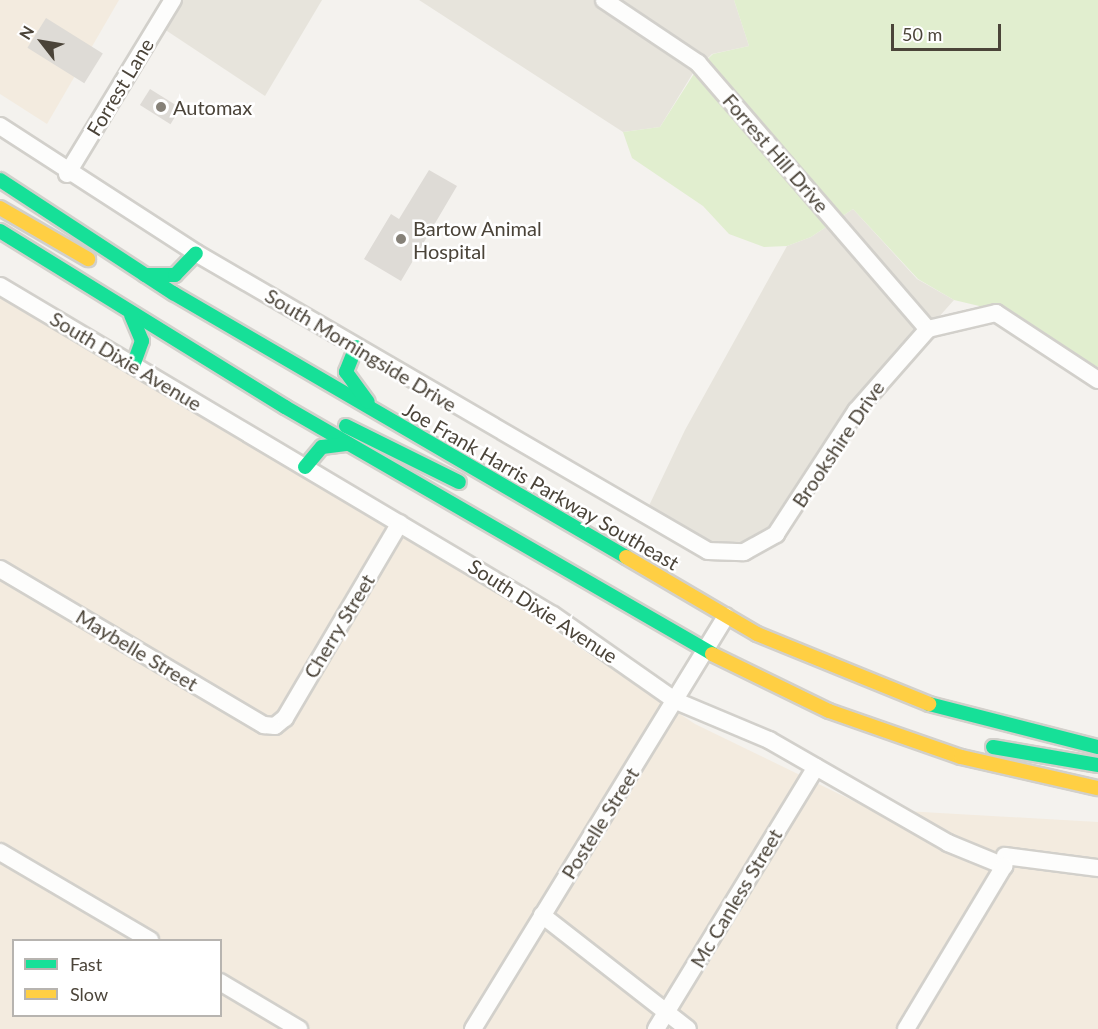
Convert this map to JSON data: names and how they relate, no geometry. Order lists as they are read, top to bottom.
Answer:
{
  "streets": {
    "main road": ["Joe Frank Harris Parkway Southeast"],
    "street": [
      "Forrest Lane",
      "Forrest Hill Drive",
      "South Morningside Drive",
      "South Dixie Avenue",
      "Brookshire Drive",
      "Cherry Street",
      "Maybelle Street",
      "Postelle Street",
      "Mc Canless Street"
    ]
  },
  "crossings": [
    ["Forrest Lane", "South Morningside Drive"],
    ["Forrest Hill Drive", "Brookshire Drive"],
    ["South Morningside Drive", "Brookshire Drive"],
    ["South Dixie Avenue", "Cherry Street"],
    ["South Dixie Avenue", "Postelle Street"],
    ["South Dixie Avenue", "Mc Canless Street"],
    ["Joe Frank Harris Parkway Southeast", "Postelle Street"],
    ["Cherry Street", "Maybelle Street"]
  ],
  "places": ["Automax", "Bartow Animal Hospital"],
  "legend": ["Fast", "Slow"],
  "scale_bar": "50 m",
  "north": "top left"
}
